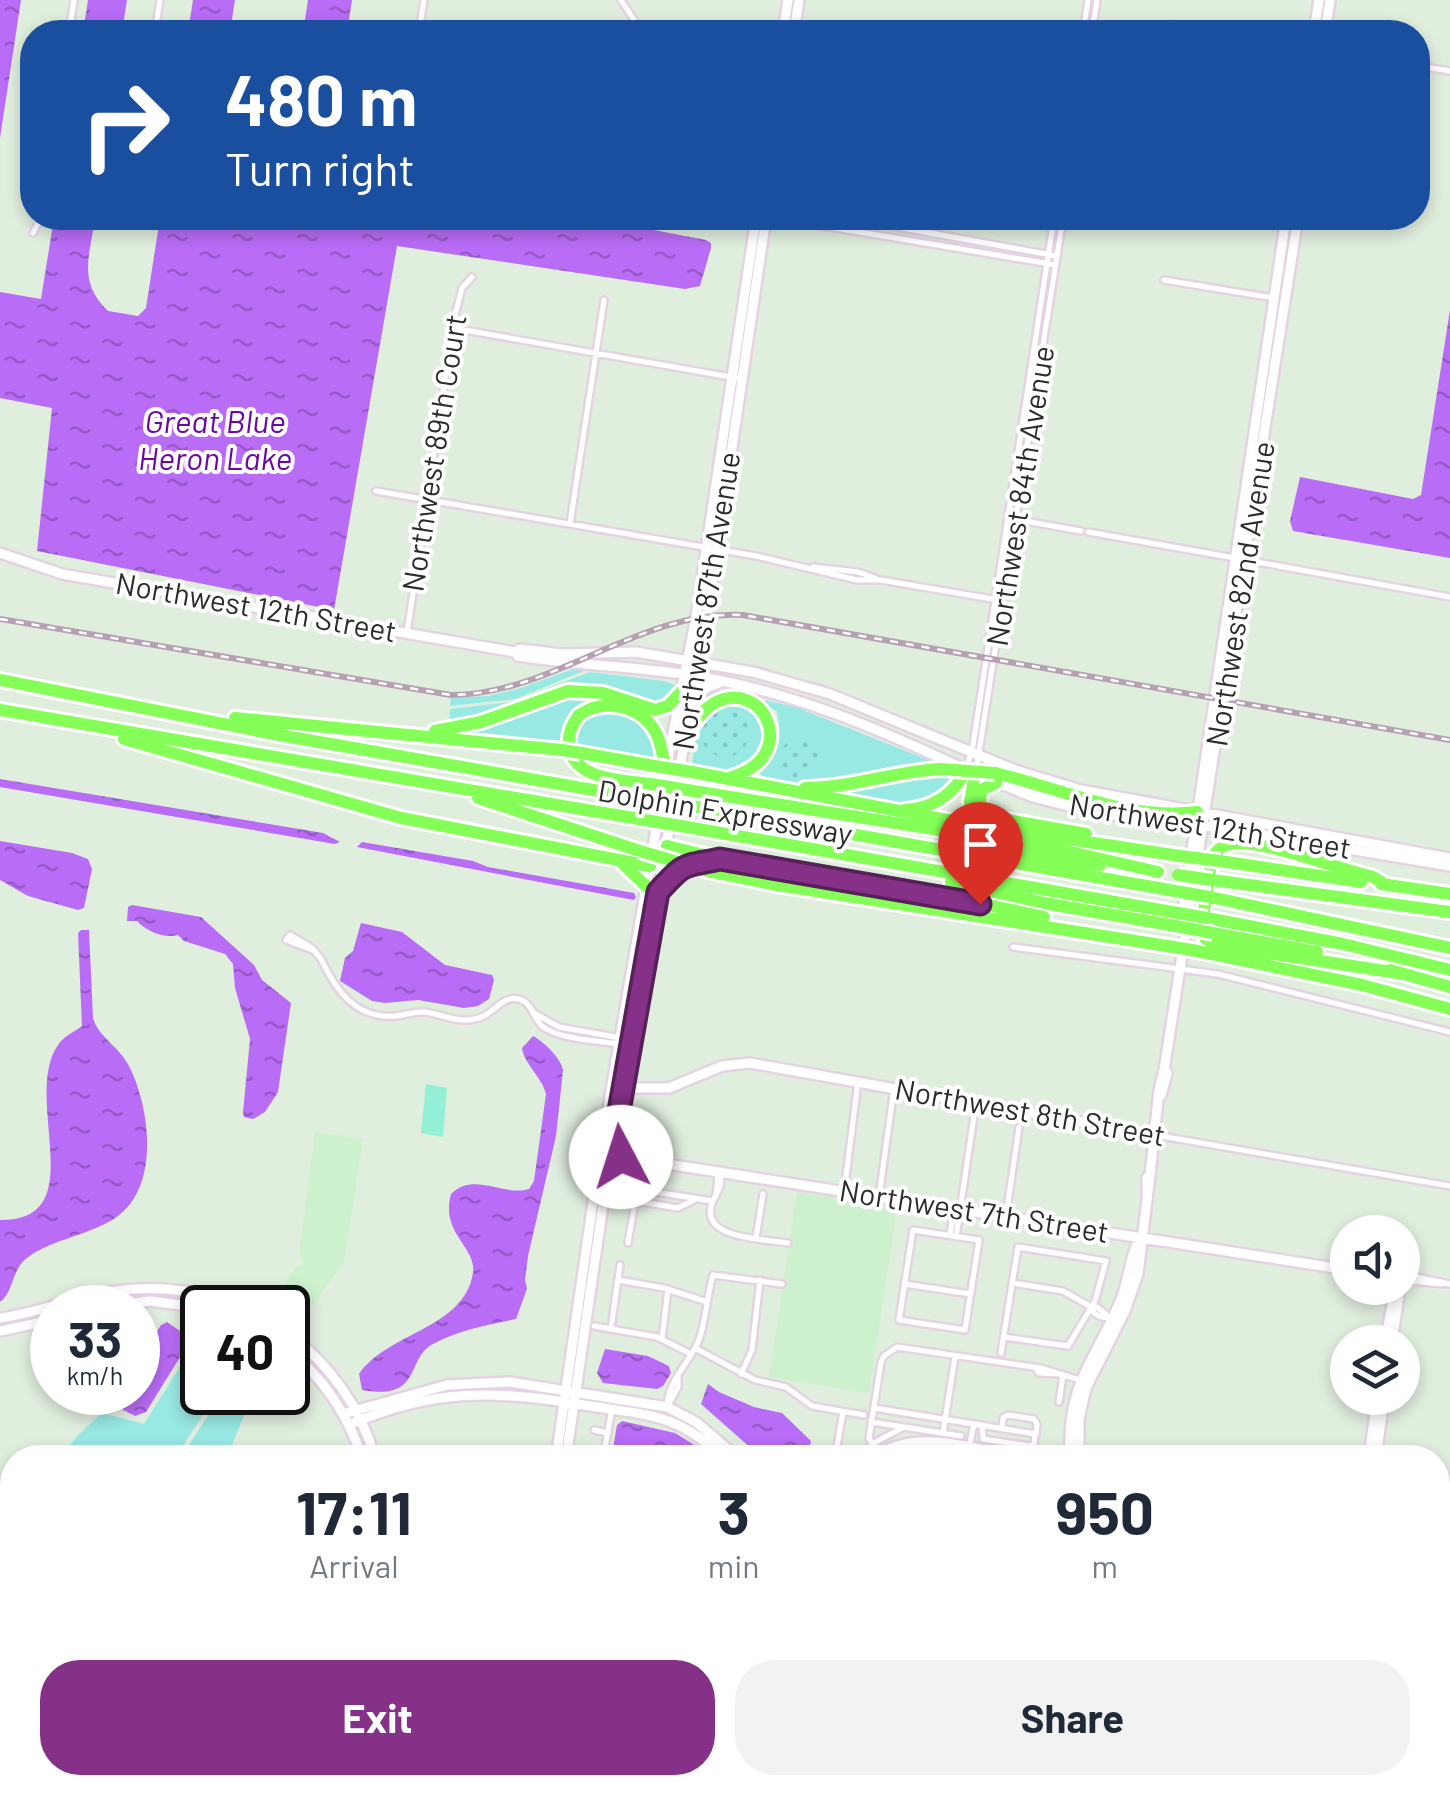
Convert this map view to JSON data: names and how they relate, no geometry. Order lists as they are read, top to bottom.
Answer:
{
  "streets": {
    "highway": ["Dolphin Expressway"],
    "street": [
      "Northwest 89th Court",
      "Northwest 84th Avenue",
      "Northwest 82nd Avenue",
      "Northwest 87th Avenue",
      "Northwest 12th Street",
      "Northwest 8th Street",
      "Northwest 7th Street"
    ]
  },
  "crossings": [
    ["Northwest 89th Court", "Northwest 12th Street"],
    ["Northwest 84th Avenue", "Northwest 12th Street"],
    ["Northwest 82nd Avenue", "Northwest 12th Street"],
    ["Northwest 82nd Avenue", "Northwest 8th Street"],
    ["Northwest 82nd Avenue", "Northwest 7th Street"],
    ["Northwest 87th Avenue", "Northwest 12th Street"],
    ["Northwest 87th Avenue", "Dolphin Expressway"],
    ["Northwest 87th Avenue", "Northwest 8th Street"],
    ["Northwest 87th Avenue", "Northwest 7th Street"]
  ],
  "water": ["Great Blue Heron Lake"],
  "page": {
    "turn": ["480 m", "Turn right"],
    "speed": "33 km/h",
    "limit": "40",
    "eta": [
      "17:11",
      "Arrival",
      "3",
      "min",
      "950",
      "m"
    ],
    "buttons": ["Exit", "Share"]
  }
}
